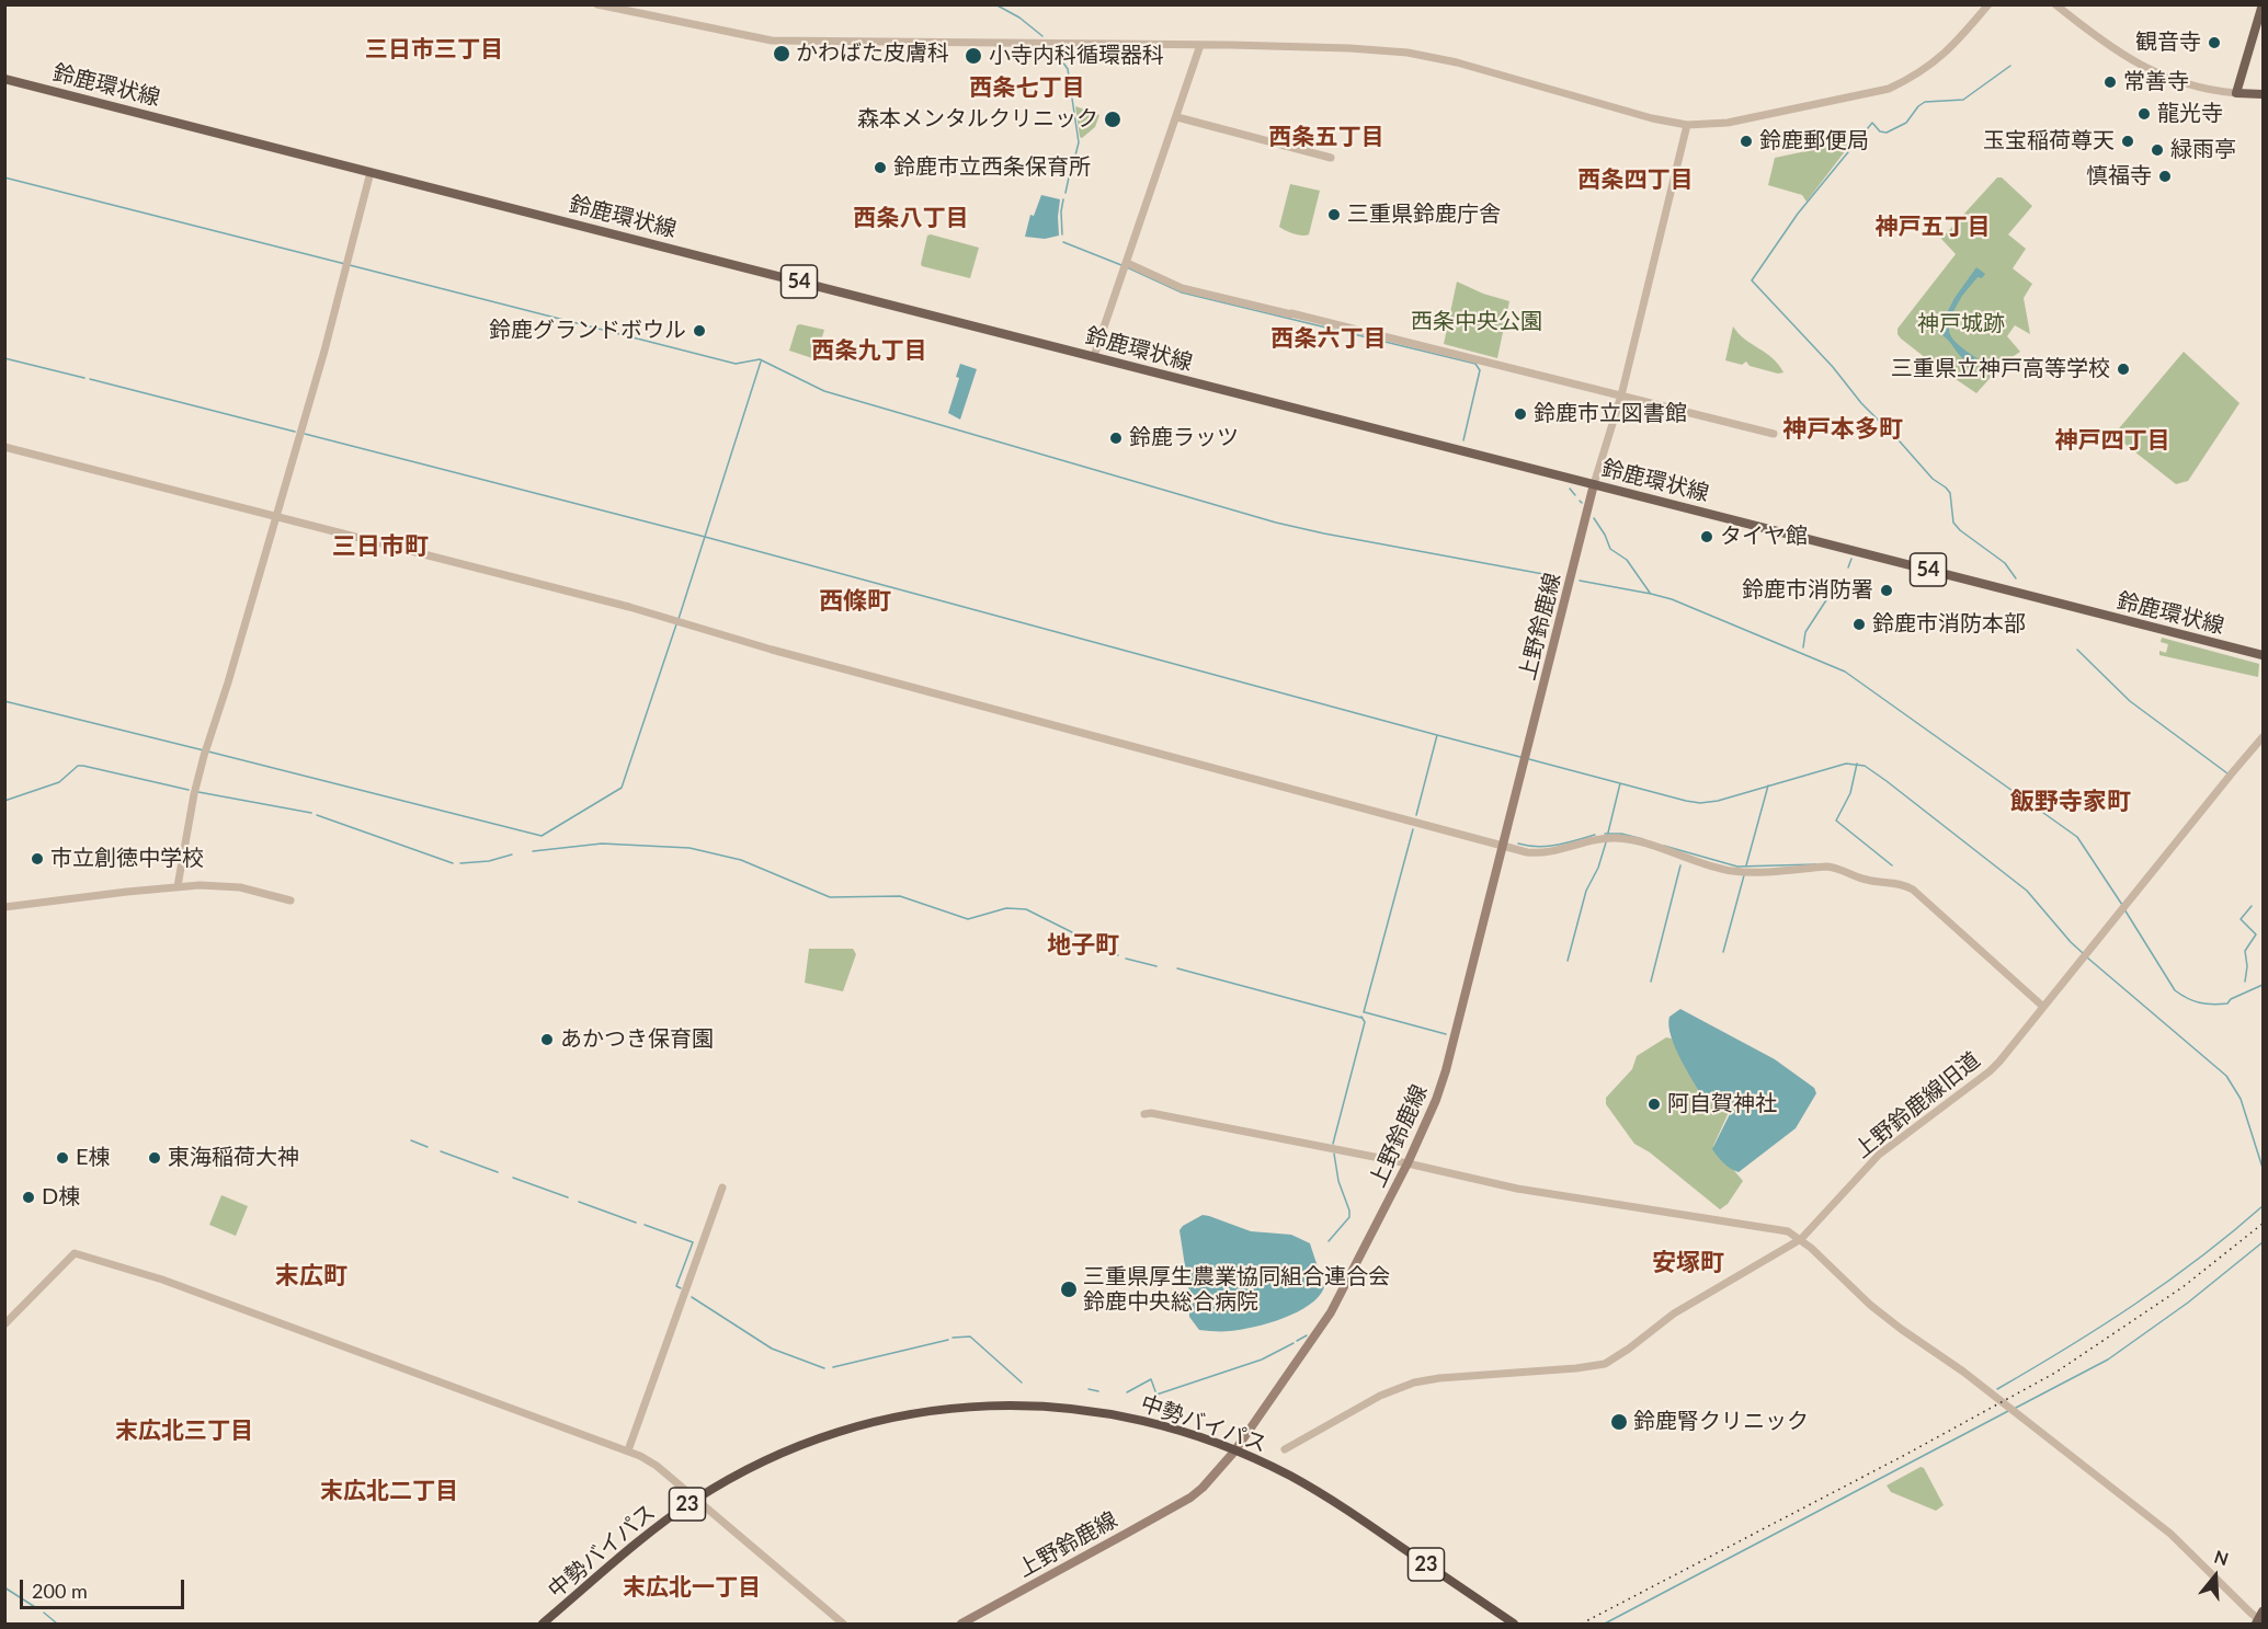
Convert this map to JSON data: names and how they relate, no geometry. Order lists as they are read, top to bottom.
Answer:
{
  "streets": {
    "highway": ["中勢バイパス", "23"],
    "main road": ["鈴鹿環状線", "54", "上野鈴鹿線"],
    "street": ["上野鈴鹿線旧道"]
  },
  "crossings": [
    ["鈴鹿環状線", "上野鈴鹿線"],
    ["上野鈴鹿線", "中勢バイパス"]
  ],
  "districts": [
    "三日市三丁目",
    "西条七丁目",
    "西条五丁目",
    "西条四丁目",
    "西条八丁目",
    "神戸五丁目",
    "西条六丁目",
    "西条九丁目",
    "神戸本多町",
    "神戸四丁目",
    "三日市町",
    "西條町",
    "飯野寺家町",
    "地子町",
    "安塚町",
    "末広町",
    "末広北三丁目",
    "末広北二丁目",
    "末広北一丁目"
  ],
  "parks": ["西条中央公園", "神戸城跡"],
  "places": [
    "観音寺",
    "かわばた皮膚科",
    "小寺内科循環器科",
    "常善寺",
    "龍光寺",
    "森本メンタルクリニック",
    "鈴鹿郵便局",
    "玉宝稲荷尊天",
    "緑雨亭",
    "鈴鹿市立西条保育所",
    "慎福寺",
    "三重県鈴鹿庁舎",
    "鈴鹿グランドボウル",
    "三重県立神戸高等学校",
    "鈴鹿市立図書館",
    "鈴鹿ラッツ",
    "タイヤ館",
    "鈴鹿市消防署",
    "鈴鹿市消防本部",
    "市立創徳中学校",
    "あかつき保育園",
    "阿自賀神社",
    "E棟",
    "東海稲荷大神",
    "D棟",
    "三重県厚生農業協同組合連合会 鈴鹿中央総合病院",
    "鈴鹿腎クリニック"
  ],
  "scale_bar": "200 m",
  "north": "top"
}
